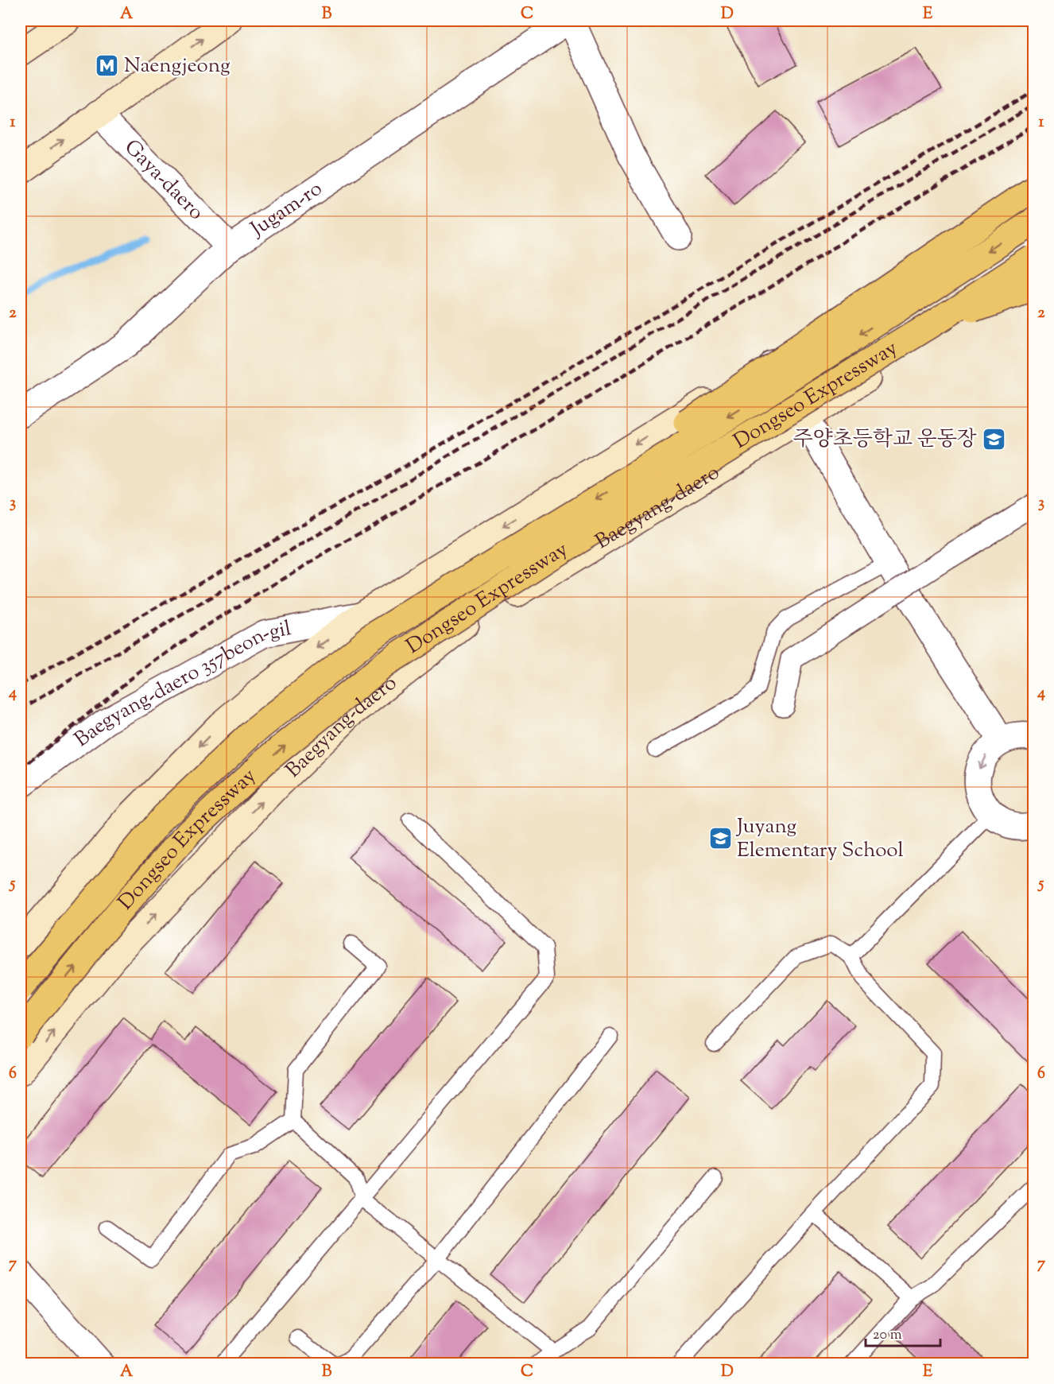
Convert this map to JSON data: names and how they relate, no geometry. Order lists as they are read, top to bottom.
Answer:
{
  "streets": {
    "highway": ["Dongseo Expressway"],
    "main road": ["Baegyang-daero"],
    "street": ["Gaya-daero", "Jugam-ro", "Baegyang-daero 357beon-gil"]
  },
  "crossings": [
    ["Gaya-daero", "Jugam-ro"]
  ],
  "places": {
    "metro station": ["Naengjeong"],
    "school or university": ["주양초등학교 운동장", "Juyang Elementary School"]
  },
  "scale_bar": "20 m",
  "grid": {
    "columns": [
      "A",
      "B",
      "C",
      "D",
      "E"
    ],
    "rows": [
      "1",
      "2",
      "3",
      "4",
      "5",
      "6",
      "7"
    ]
  }
}
